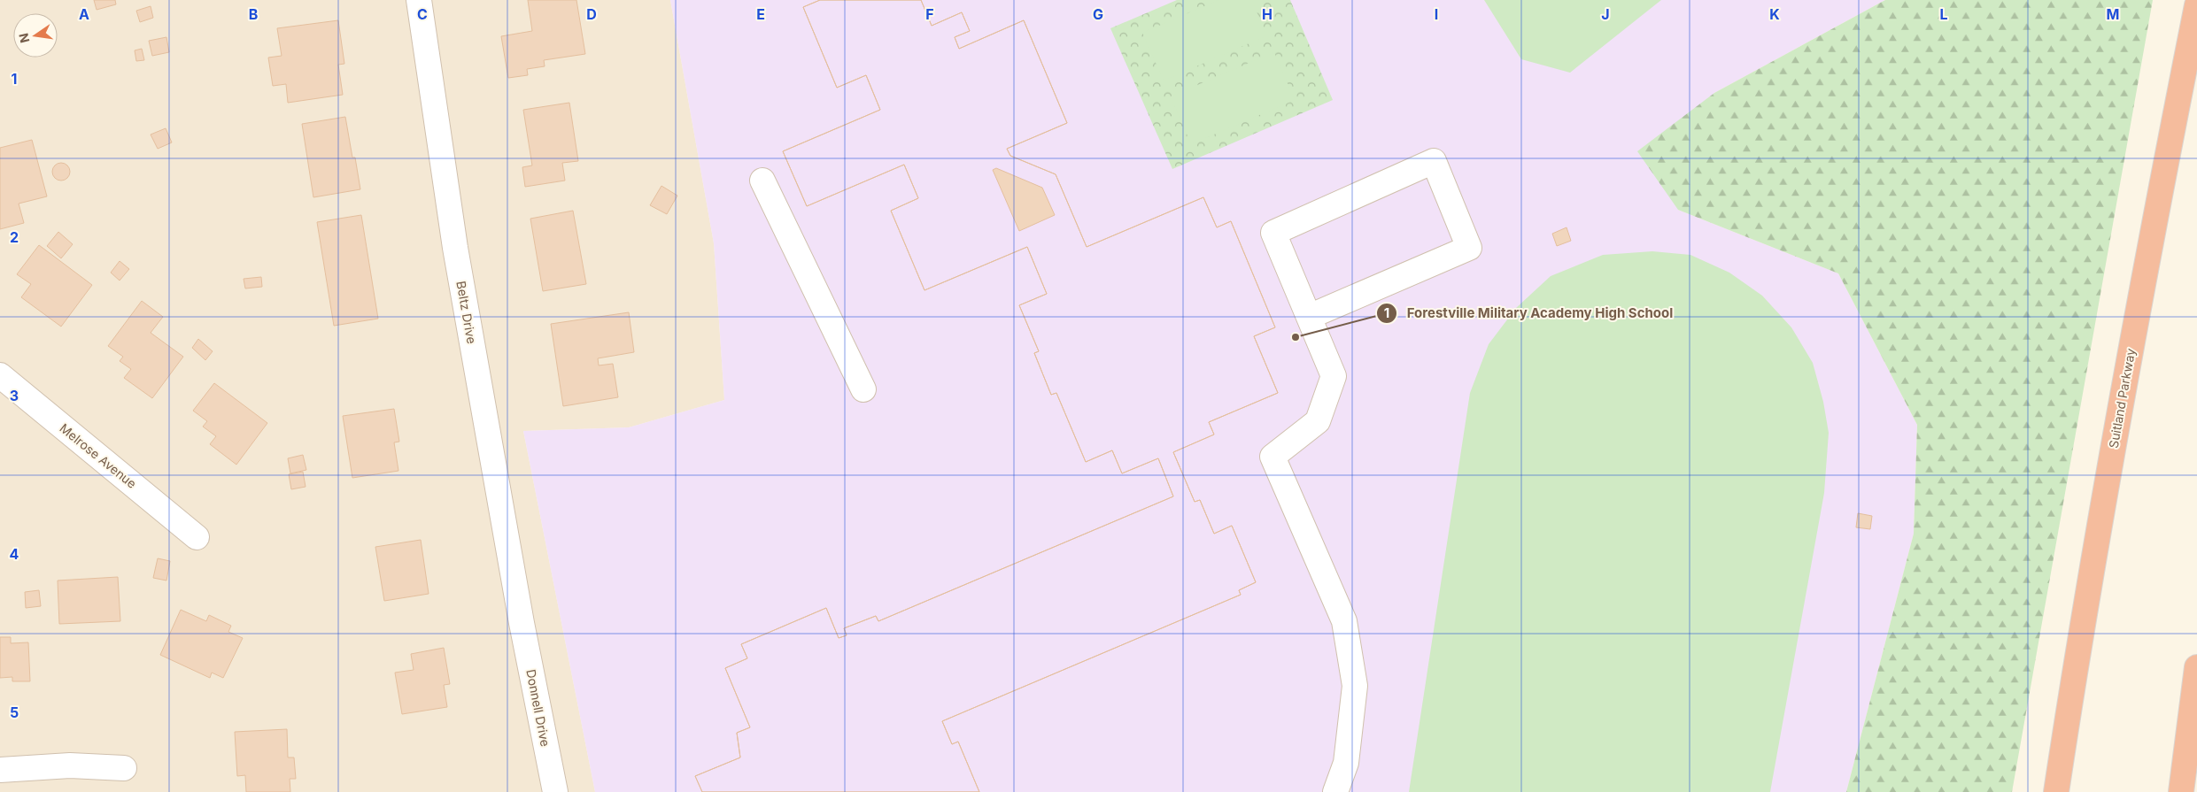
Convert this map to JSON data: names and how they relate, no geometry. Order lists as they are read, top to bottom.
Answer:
{
  "streets": {
    "highway": ["Suitland Parkway"],
    "street": ["Beltz Drive", "Melrose Avenue", "Donnell Drive"]
  },
  "crossings": [
    ["Beltz Drive", "Donnell Drive"]
  ],
  "places": ["Forestville Military Academy High School"],
  "north": "left",
  "grid": {
    "columns": [
      "A",
      "B",
      "C",
      "D",
      "E",
      "F",
      "G",
      "H",
      "I",
      "J",
      "K",
      "L",
      "M"
    ],
    "rows": [
      "1",
      "2",
      "3",
      "4",
      "5"
    ]
  }
}
